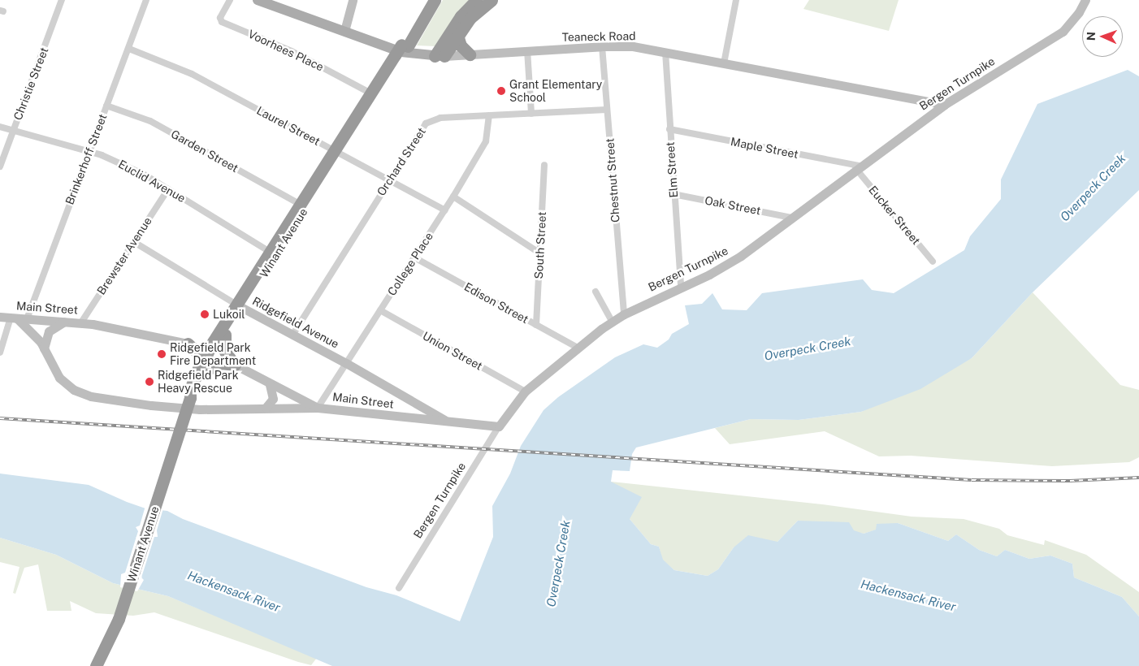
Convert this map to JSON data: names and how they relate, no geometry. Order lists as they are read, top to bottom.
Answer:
{
  "streets": {
    "highway": ["Winant Avenue"],
    "main road": ["Teaneck Road"],
    "street": [
      "Voorhees Place",
      "Christie Street",
      "Bergen Turnpike",
      "Laurel Street",
      "Maple Street",
      "Garden Street",
      "Brinkerhoff Street",
      "Orchard Street",
      "Elm Street",
      "Chestnut Street",
      "Euclid Avenue",
      "Oak Street",
      "Eucker Street",
      "South Street",
      "Brewster Avenue",
      "College Place",
      "Edison Street",
      "Main Street",
      "Ridgefield Avenue",
      "Union Street"
    ]
  },
  "crossings": [
    ["Teaneck Road", "Bergen Turnpike"],
    ["Teaneck Road", "Elm Street"],
    ["Teaneck Road", "Chestnut Street"],
    ["Voorhees Place", "Winant Avenue"],
    ["Christie Street", "Euclid Avenue"],
    ["Bergen Turnpike", "Maple Street"],
    ["Bergen Turnpike", "Elm Street"],
    ["Bergen Turnpike", "Chestnut Street"],
    ["Bergen Turnpike", "Oak Street"],
    ["Bergen Turnpike", "Eucker Street"],
    ["Bergen Turnpike", "Edison Street"],
    ["Bergen Turnpike", "Main Street"],
    ["Bergen Turnpike", "Union Street"],
    ["Laurel Street", "Brinkerhoff Street"],
    ["Laurel Street", "Orchard Street"],
    ["Laurel Street", "Winant Avenue"],
    ["Laurel Street", "College Place"],
    ["Maple Street", "Elm Street"],
    ["Maple Street", "Eucker Street"],
    ["Garden Street", "Brinkerhoff Street"],
    ["Garden Street", "Winant Avenue"],
    ["Brinkerhoff Street", "Euclid Avenue"],
    ["Brinkerhoff Street", "Main Street"],
    ["Orchard Street", "Chestnut Street"],
    ["Orchard Street", "College Place"],
    ["Orchard Street", "Ridgefield Avenue"],
    ["Elm Street", "Oak Street"],
    ["Euclid Avenue", "Winant Avenue"],
    ["Euclid Avenue", "Brewster Avenue"],
    ["Winant Avenue", "Ridgefield Avenue"],
    ["South Street", "Edison Street"],
    ["Brewster Avenue", "Main Street"],
    ["Brewster Avenue", "Ridgefield Avenue"],
    ["College Place", "Edison Street"],
    ["College Place", "Main Street"],
    ["College Place", "Ridgefield Avenue"],
    ["College Place", "Union Street"],
    ["Main Street", "Ridgefield Avenue"]
  ],
  "water": ["Overpeck Creek", "Hackensack River"],
  "places": [
    "Grant Elementary School",
    "Lukoil",
    "Ridgefield Park Fire Department",
    "Ridgefield Park Heavy Rescue"
  ],
  "north": "left"
}
